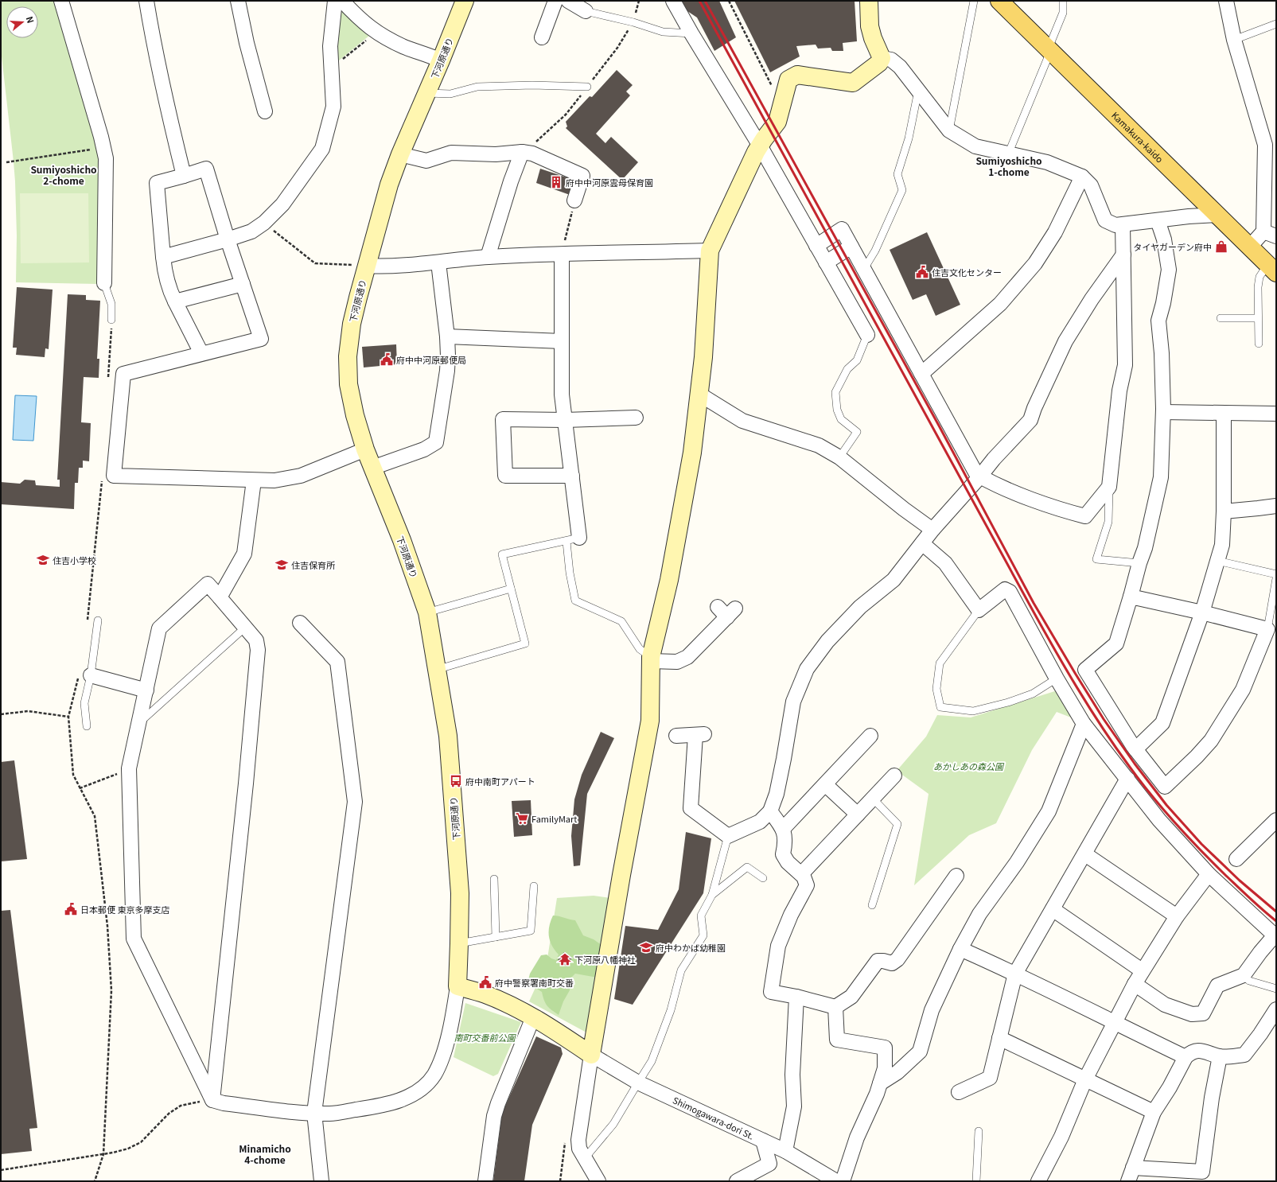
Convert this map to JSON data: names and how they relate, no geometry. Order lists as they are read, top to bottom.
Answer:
{
  "streets": {
    "main road": ["Kamakura-kaido"],
    "street": ["下河原通り", "Shimogawara-dori St."]
  },
  "districts": ["Sumiyoshicho 1-chome", "Sumiyoshicho 2-chome", "Minamicho 4-chome"],
  "parks": ["あかしあの森公園", "南町交番前公園"],
  "places": {
    "building": ["府中中河原雲母保育園"],
    "shop": ["タイヤガーデン府中"],
    "public building": [
      "住吉文化センター",
      "府中中河原郵便局",
      "日本郵便 東京多摩支店",
      "府中警察署南町交番"
    ],
    "school or university": ["住吉小学校", "住吉保育所", "府中わかば幼稚園"],
    "bus stop": ["府中南町アパート"],
    "supermarket": ["FamilyMart"],
    "temple": ["下河原八幡神社"]
  },
  "north": "right"
}
